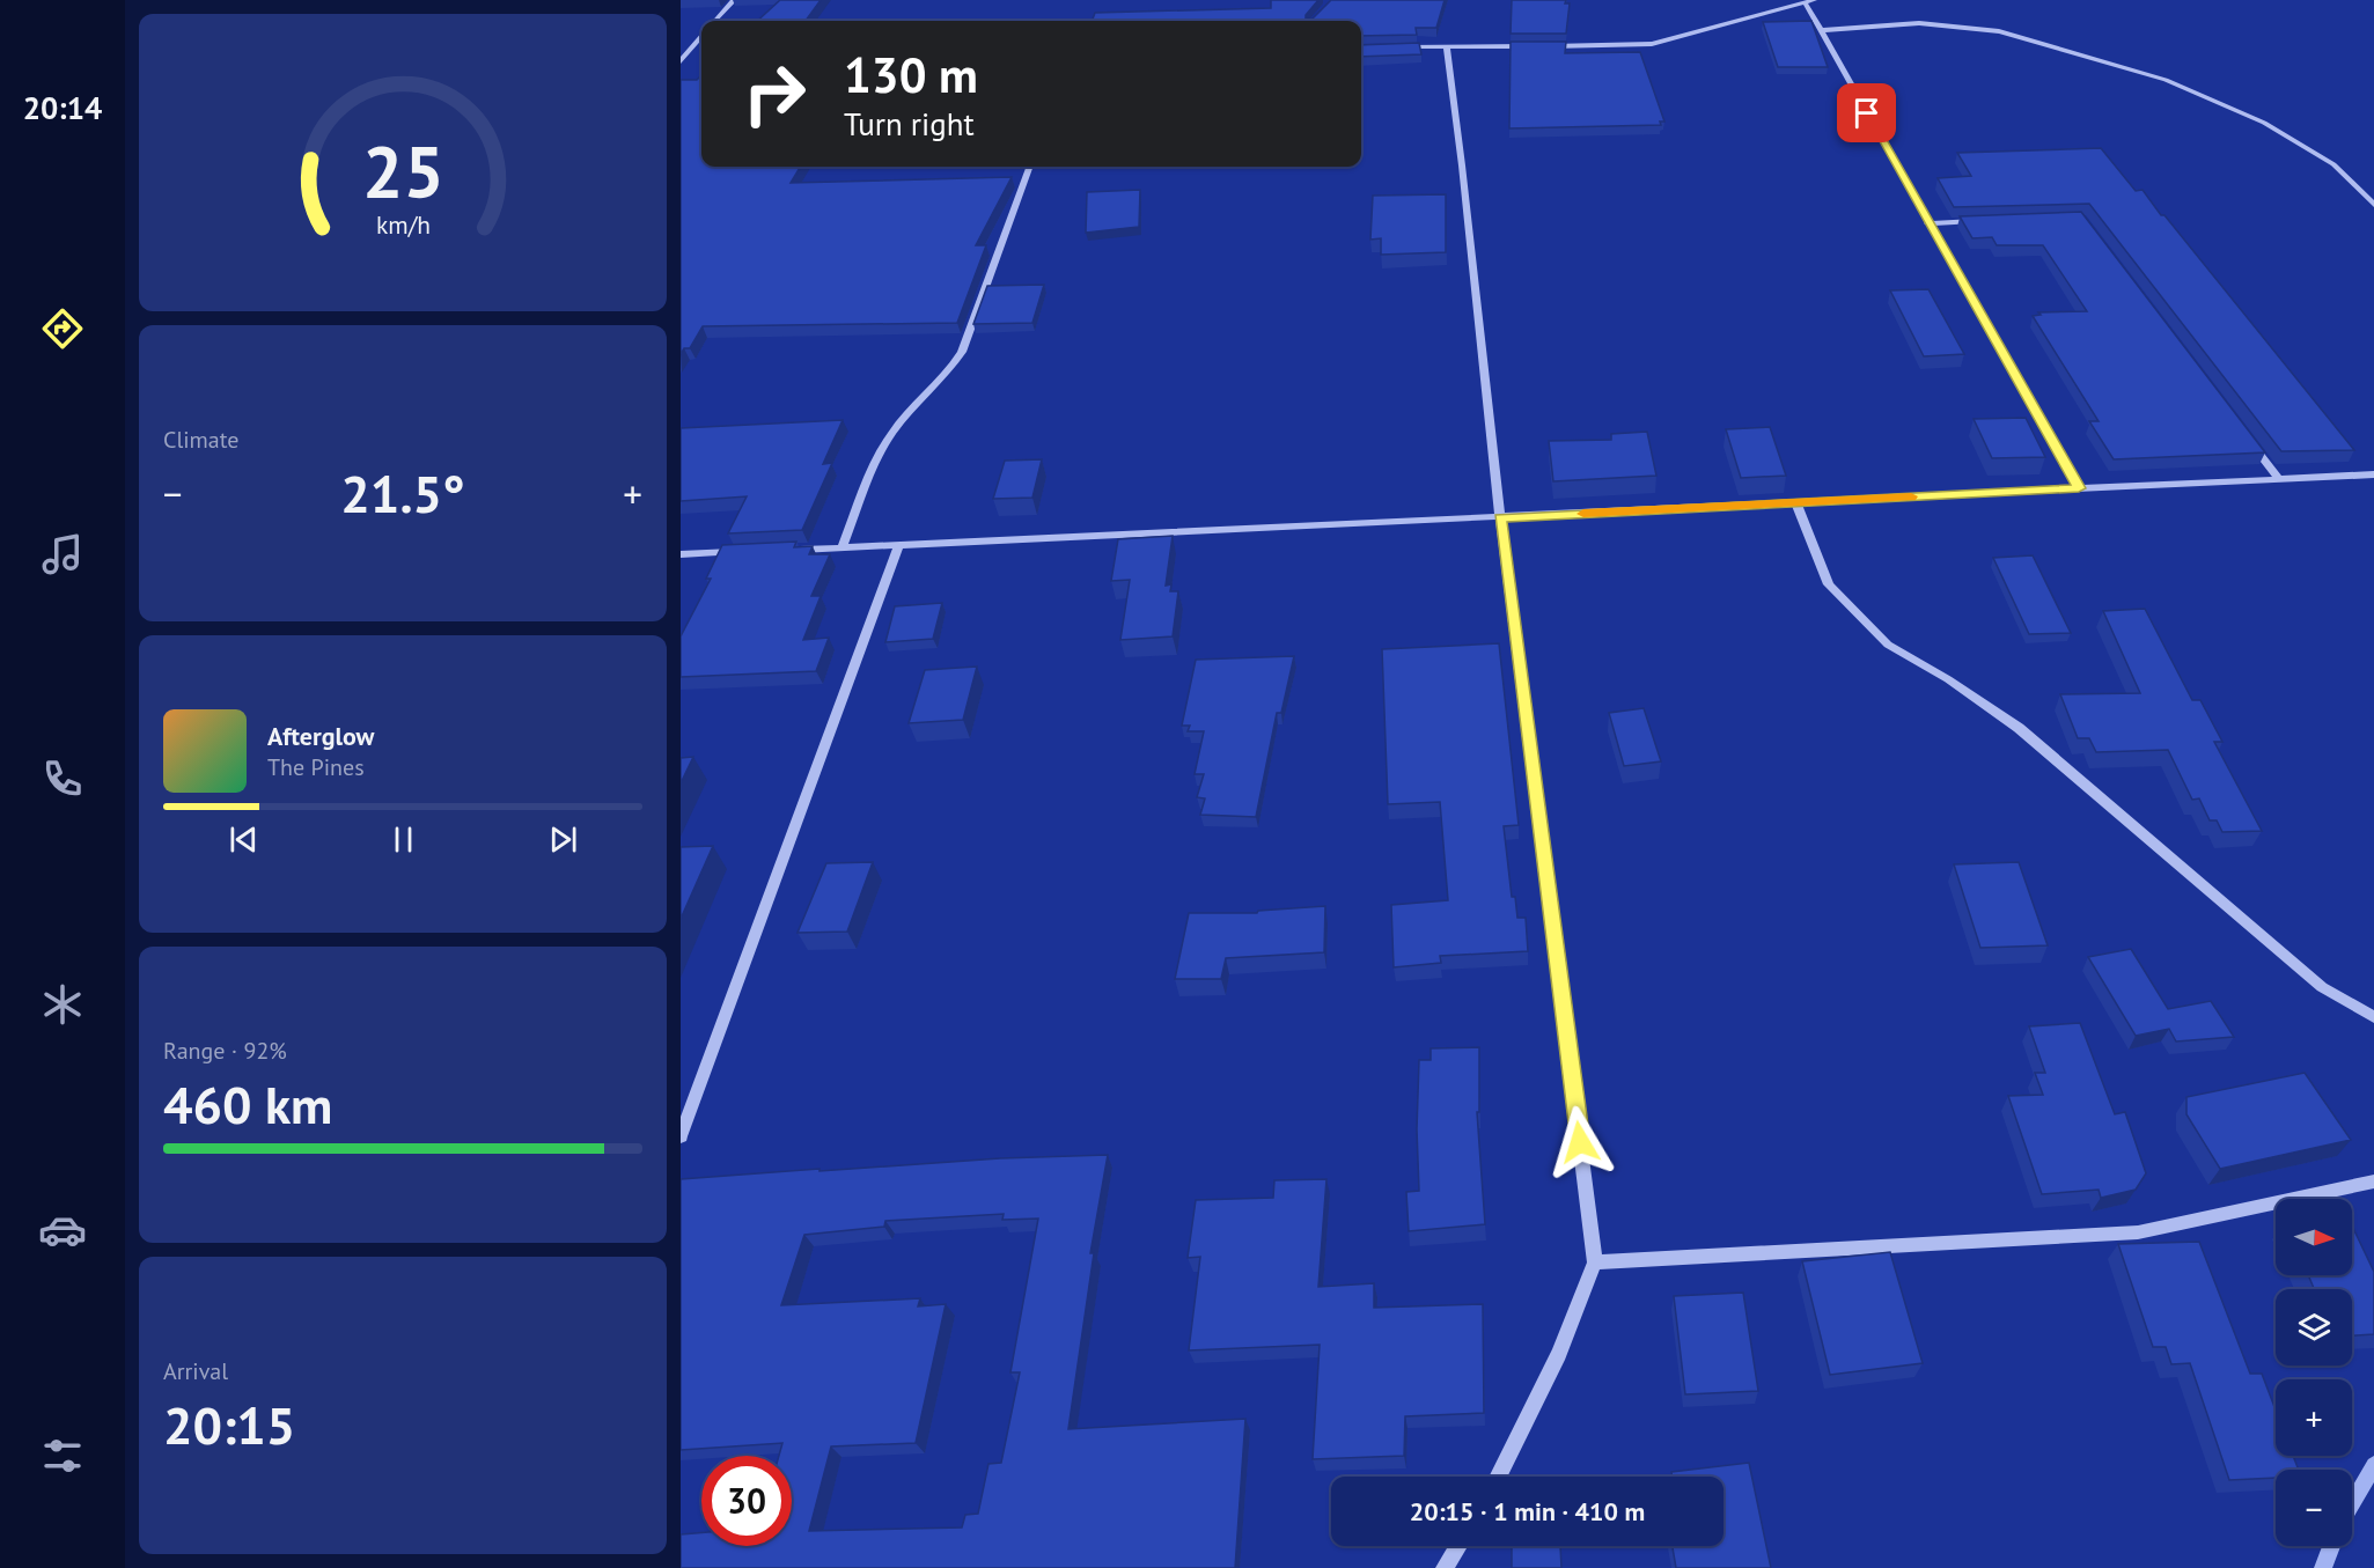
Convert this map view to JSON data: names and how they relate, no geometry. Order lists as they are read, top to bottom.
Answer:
{
  "north": "right",
  "page": {
    "tabs": "20:14",
    "turn": ["130 m", "Turn right"],
    "tile": [
      "Climate",
      ["Range · 92%", "460 km"],
      ["Arrival", "20:15"]
    ],
    "heat": ["−", "21.5°", "+"],
    "song": ["Afterglow", "The Pines"],
    "map_buttons": ["+", "−"],
    "limit": "30",
    "trip": "20:15 · 1 min · 410 m",
    "gauge": ["25", "km/h"]
  }
}
